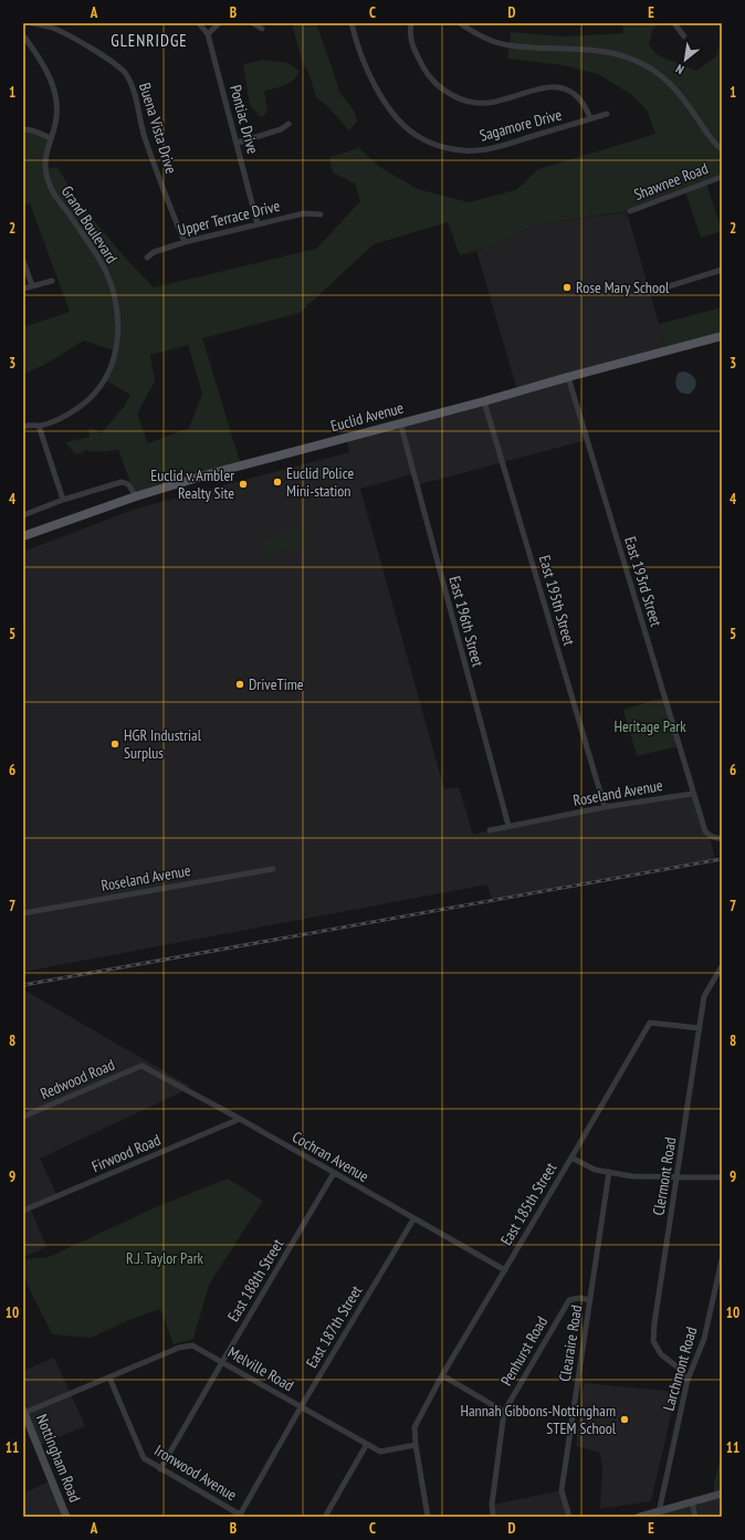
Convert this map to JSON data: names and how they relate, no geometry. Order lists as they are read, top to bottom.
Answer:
{
  "streets": {
    "main road": ["Euclid Avenue"],
    "street": [
      "Pontiac Drive",
      "Sagamore Drive",
      "Buena Vista Drive",
      "Shawnee Road",
      "Upper Terrace Drive",
      "Grand Boulevard",
      "East 193rd Street",
      "East 195th Street",
      "East 196th Street",
      "Roseland Avenue",
      "Redwood Road",
      "Firwood Road",
      "Cochran Avenue",
      "Clermont Road",
      "East 185th Street",
      "East 188th Street",
      "East 187th Street",
      "Clearaire Road",
      "Penhurst Road",
      "Melville Road",
      "Larchmont Road",
      "Nottingham Road",
      "Ironwood Avenue"
    ]
  },
  "crossings": [
    ["Pontiac Drive", "Upper Terrace Drive"],
    ["Buena Vista Drive", "Upper Terrace Drive"],
    ["Euclid Avenue", "East 193rd Street"],
    ["Euclid Avenue", "East 195th Street"],
    ["Euclid Avenue", "East 196th Street"],
    ["East 193rd Street", "Roseland Avenue"],
    ["East 195th Street", "Roseland Avenue"],
    ["East 196th Street", "Roseland Avenue"],
    ["Redwood Road", "Cochran Avenue"],
    ["Firwood Road", "Cochran Avenue"],
    ["Cochran Avenue", "East 185th Street"],
    ["Cochran Avenue", "East 188th Street"],
    ["Cochran Avenue", "East 187th Street"],
    ["Clermont Road", "East 185th Street"],
    ["Clermont Road", "Larchmont Road"],
    ["East 185th Street", "Melville Road"],
    ["East 188th Street", "Melville Road"],
    ["East 188th Street", "Ironwood Avenue"],
    ["East 187th Street", "Melville Road"],
    ["East 187th Street", "Ironwood Avenue"],
    ["Clearaire Road", "Penhurst Road"],
    ["Melville Road", "Nottingham Road"],
    ["Melville Road", "Ironwood Avenue"]
  ],
  "districts": ["GLENRIDGE"],
  "parks": ["Heritage Park", "R.J. Taylor Park"],
  "places": [
    "Rose Mary School",
    "Euclid Police Mini-station",
    "Euclid v. Ambler Realty Site",
    "DriveTime",
    "HGR Industrial Surplus",
    "Hannah Gibbons-Nottingham STEM School"
  ],
  "north": "bottom left",
  "grid": {
    "columns": [
      "A",
      "B",
      "C",
      "D",
      "E"
    ],
    "rows": [
      "1",
      "2",
      "3",
      "4",
      "5",
      "6",
      "7",
      "8",
      "9",
      "10",
      "11"
    ]
  }
}
